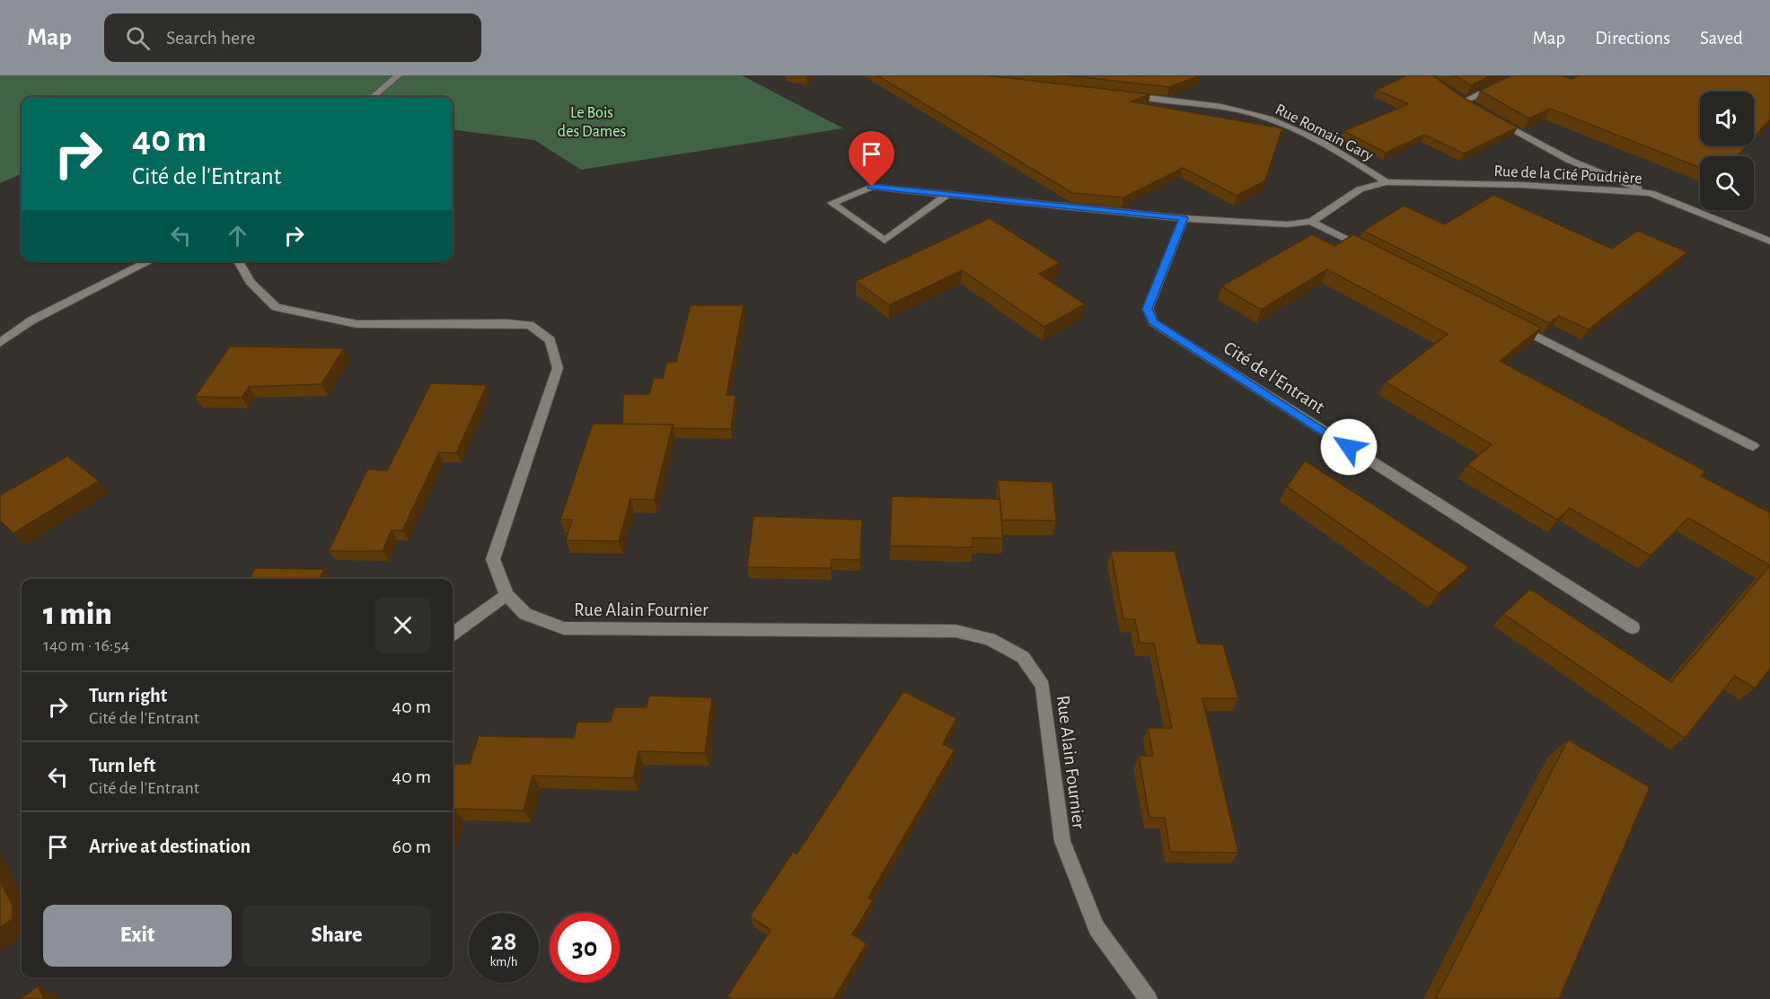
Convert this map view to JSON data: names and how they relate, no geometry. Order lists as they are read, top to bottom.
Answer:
{
  "streets": {
    "street": [
      "Rue Romain Gary",
      "Rue de la Cité Poudrière",
      "Cité de l'Entrant",
      "Rue Alain Fournier"
    ]
  },
  "crossings": [
    ["Rue Romain Gary", "Rue de la Cité Poudrière"]
  ],
  "parks": ["Le Bois des Dames"],
  "page": {
    "header": "Map",
    "search": "Search here",
    "nav": ["Map", "Directions", "Saved"],
    "turn": ["40 m", "Cité de l'Entrant"],
    "heading": ["1 min", "140 m · 16:54"],
    "list": [
      {
        "name": "Turn right",
        "note": "Cité de l'Entrant",
        "value": "40 m"
      },
      {
        "name": "Turn left",
        "note": "Cité de l'Entrant",
        "value": "40 m"
      },
      {
        "name": "Arrive at destination",
        "value": "60 m"
      }
    ],
    "buttons": ["Exit", "Share"],
    "speed": "28 km/h",
    "limit": "30"
  }
}
